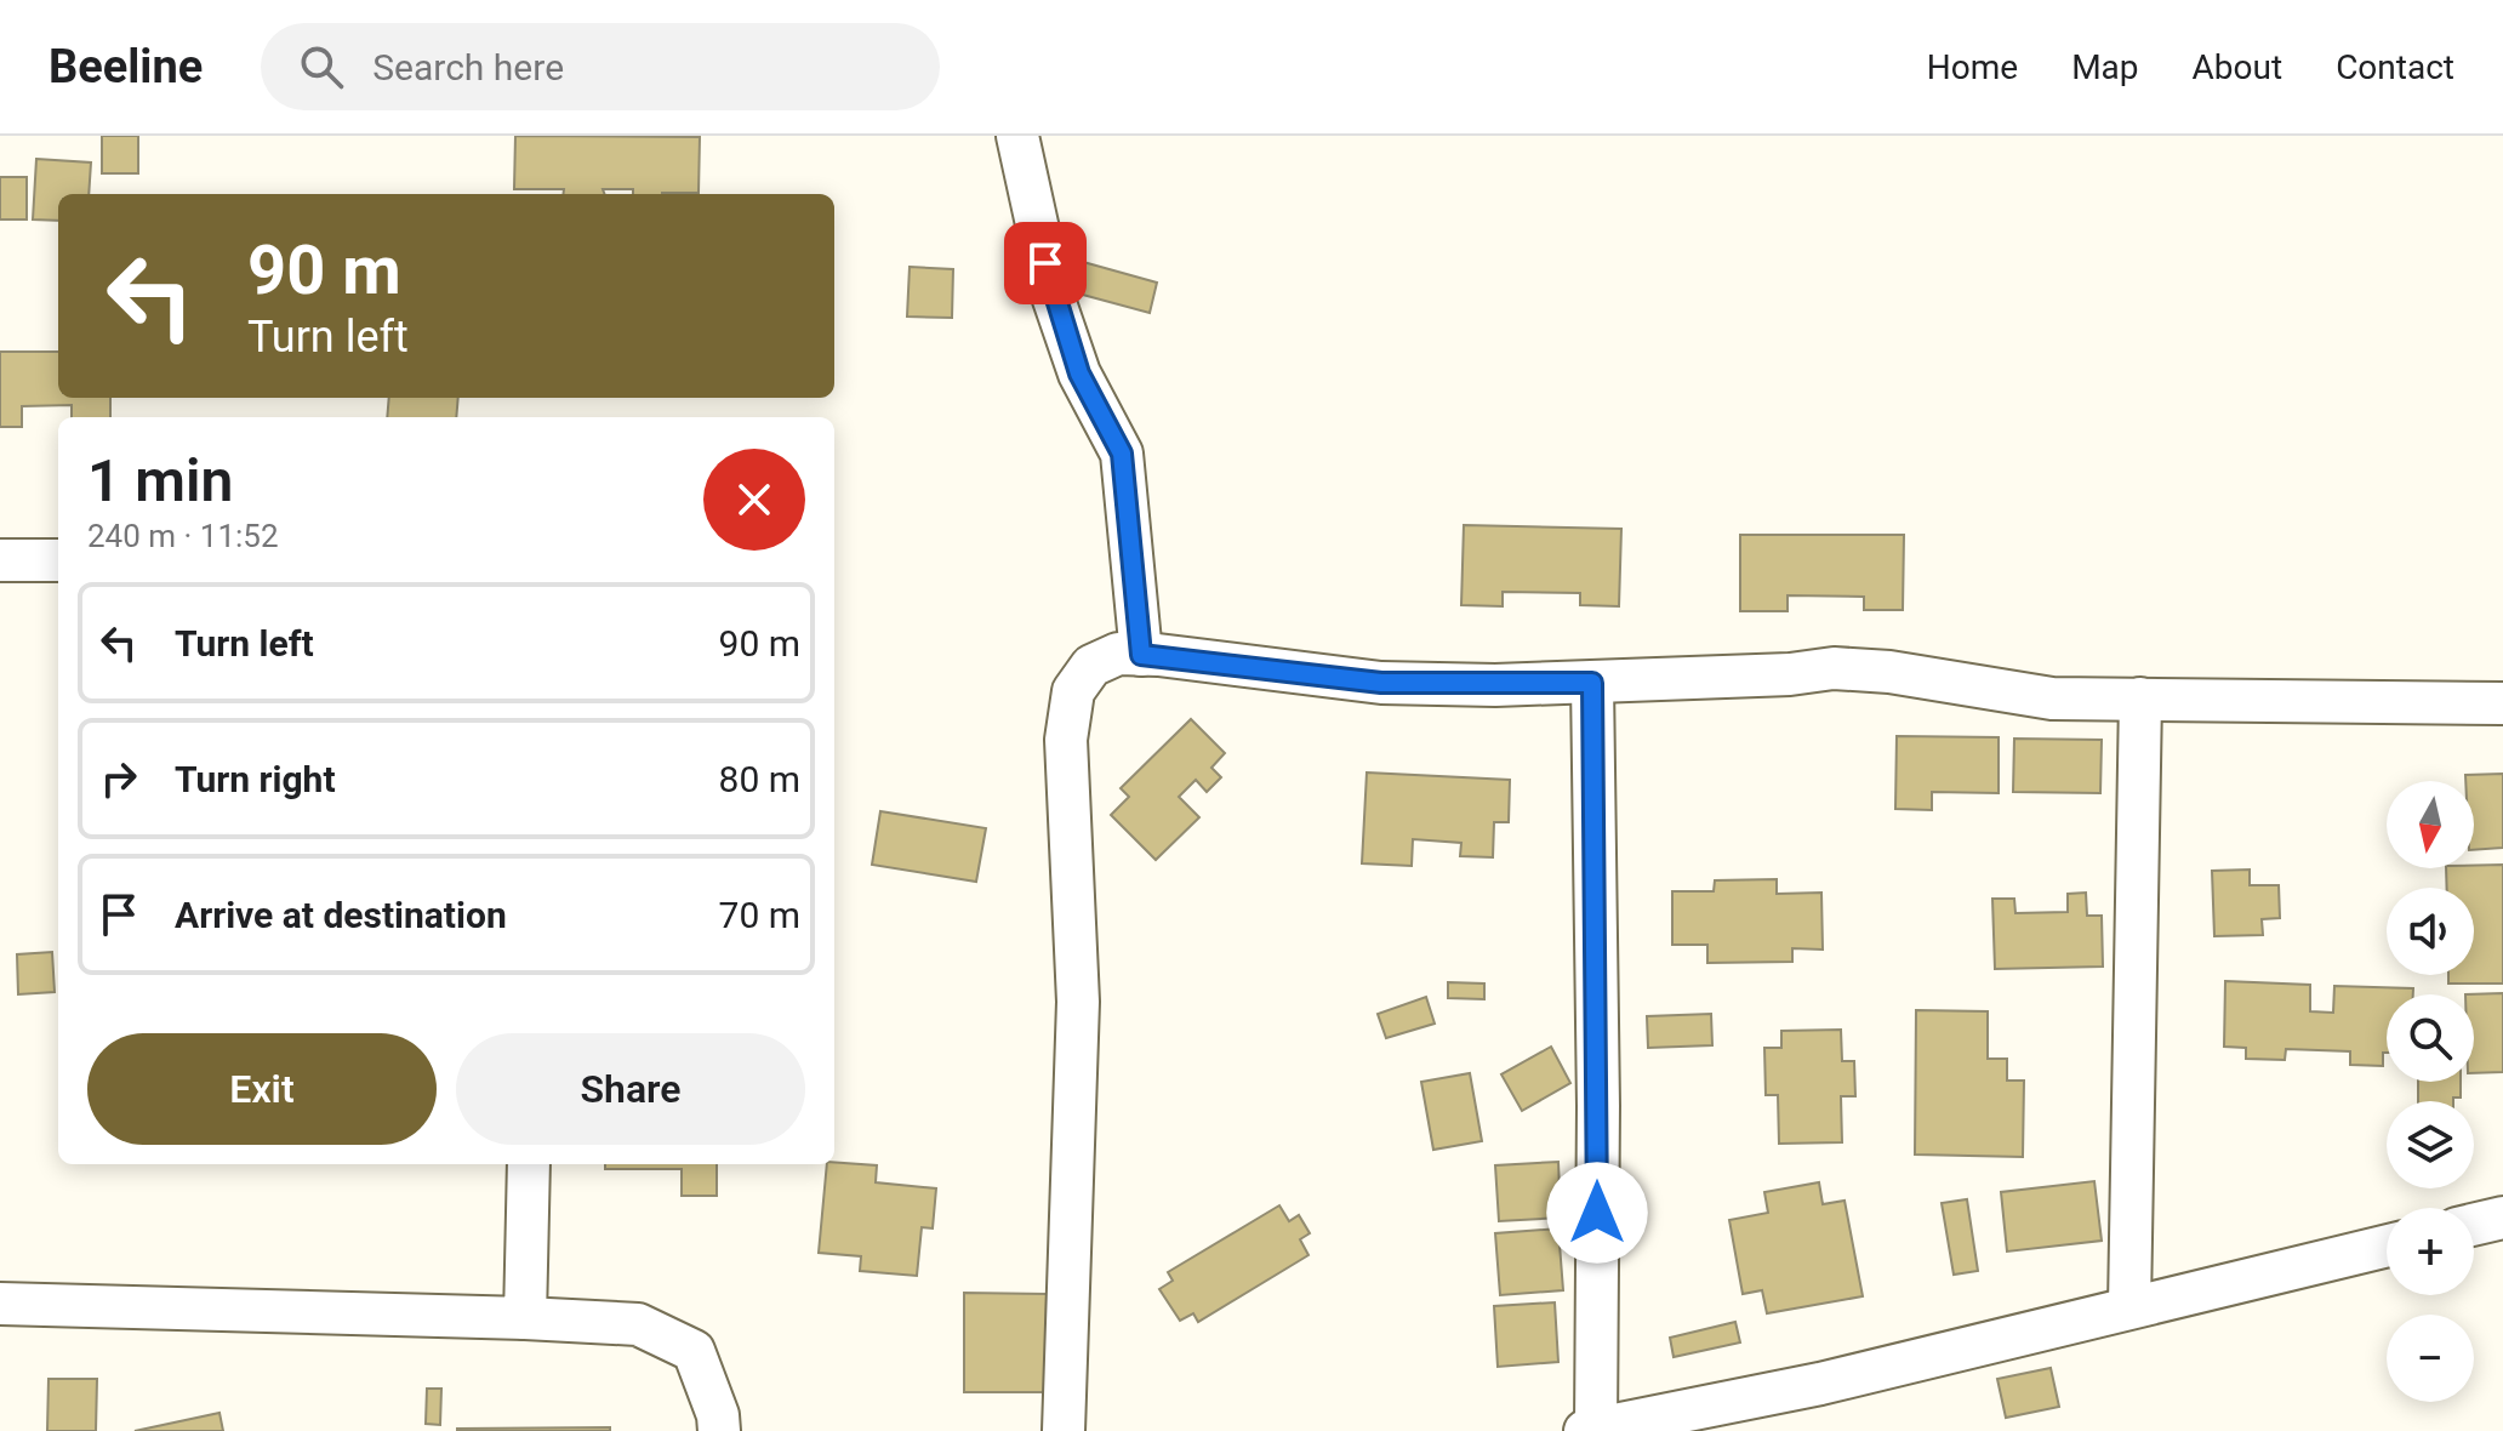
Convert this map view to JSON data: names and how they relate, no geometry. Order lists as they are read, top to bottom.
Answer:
{
  "north": "bottom",
  "page": {
    "header": "Beeline",
    "search": "Search here",
    "nav": [
      "Home",
      "Map",
      "About",
      "Contact"
    ],
    "turn": ["90 m", "Turn left"],
    "heading": ["1 min", "240 m · 11:52"],
    "list": [
      {
        "name": "Turn left",
        "value": "90 m"
      },
      {
        "name": "Turn right",
        "value": "80 m"
      },
      {
        "name": "Arrive at destination",
        "value": "70 m"
      }
    ],
    "map_buttons": ["+", "−"],
    "buttons": ["Exit", "Share"]
  }
}
